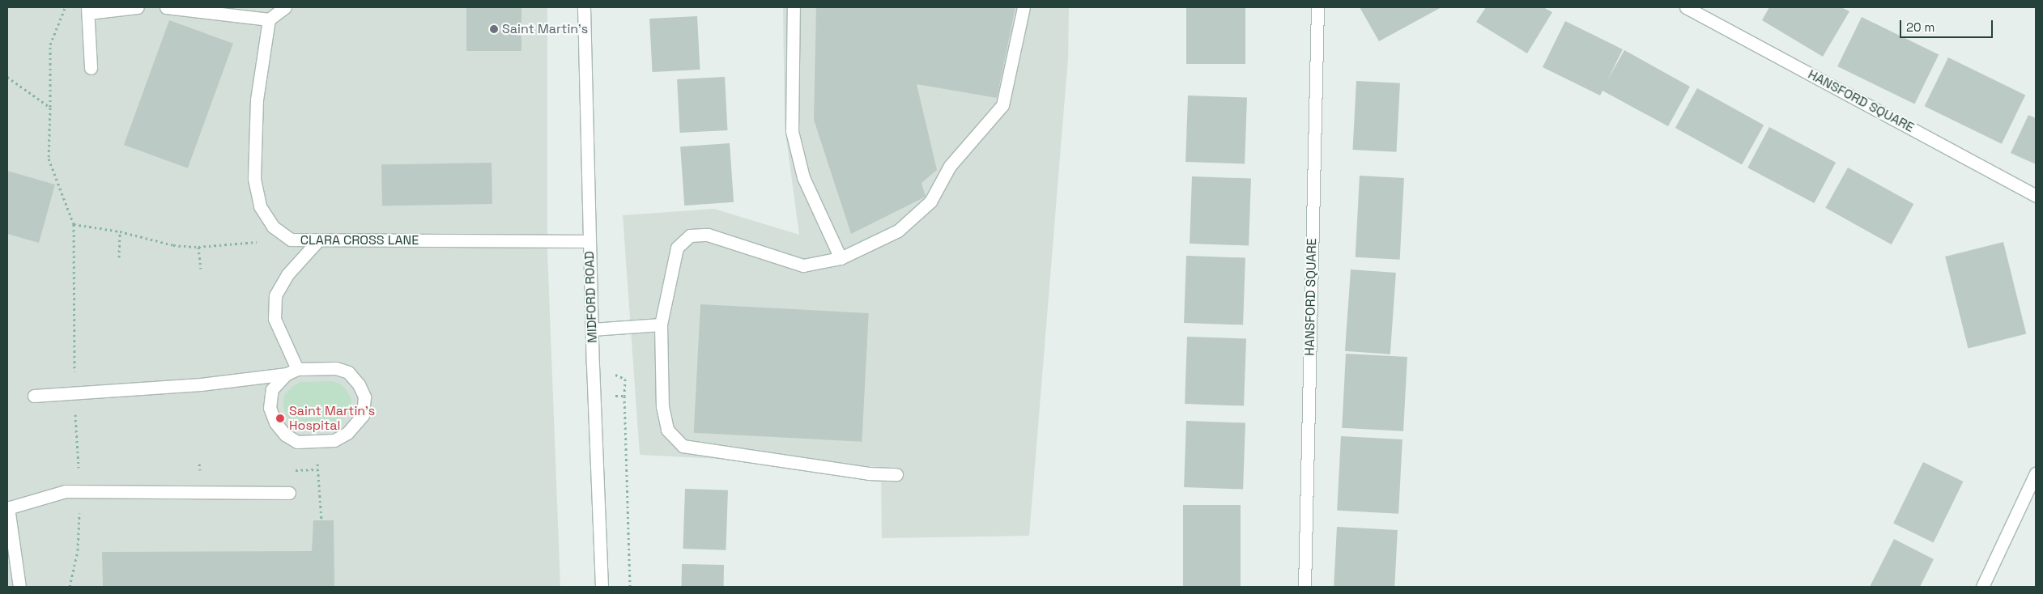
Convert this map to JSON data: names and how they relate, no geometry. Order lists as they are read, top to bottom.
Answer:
{
  "streets": {
    "street": ["HANSFORD SQUARE", "CLARA CROSS LANE", "MIDFORD ROAD"]
  },
  "crossings": [
    ["CLARA CROSS LANE", "MIDFORD ROAD"]
  ],
  "places": ["Saint Martin's", "Saint Martin's Hospital"],
  "scale_bar": "20 m"
}
